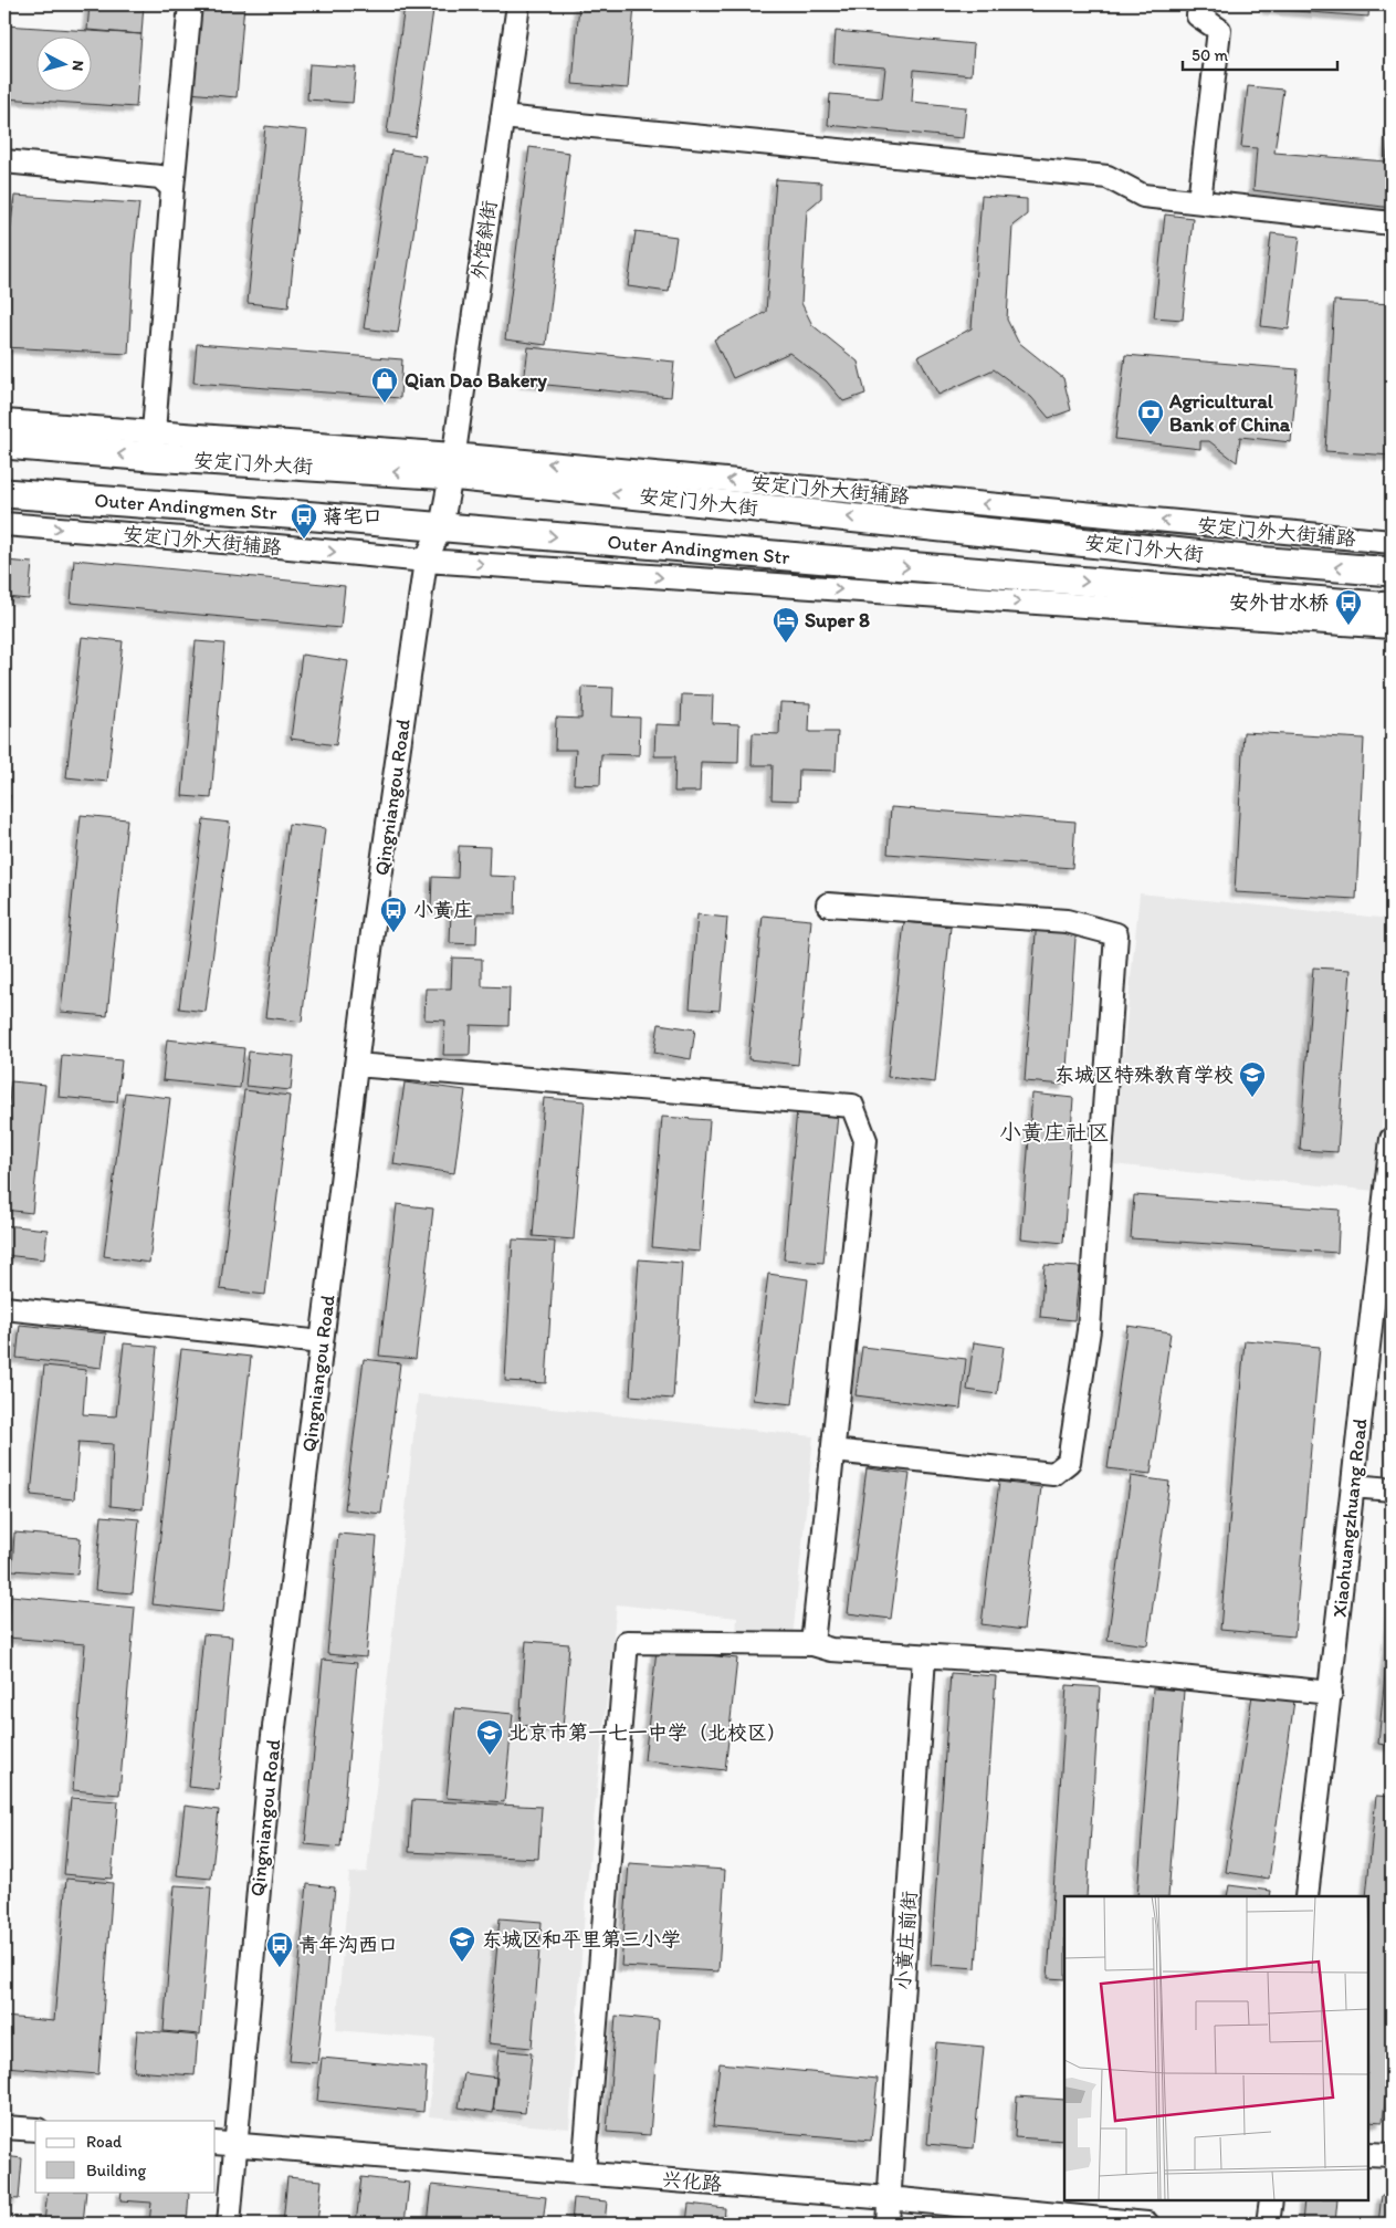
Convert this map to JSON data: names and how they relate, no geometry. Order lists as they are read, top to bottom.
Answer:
{
  "streets": {
    "main road": ["安定门外大街", "Outer Andingmen Str"],
    "street": [
      "外馆斜街",
      "安定门外大街辅路",
      "Qingniangou Road",
      "Xiaohuangzhuang Road",
      "小黄庄前街",
      "兴化路"
    ]
  },
  "crossings": [
    ["外馆斜街", "安定门外大街"],
    ["外馆斜街", "安定门外大街辅路"],
    ["外馆斜街", "Outer Andingmen Str"],
    ["外馆斜街", "Qingniangou Road"],
    ["安定门外大街", "安定门外大街辅路"],
    ["安定门外大街辅路", "Qingniangou Road"],
    ["Outer Andingmen Str", "Qingniangou Road"],
    ["Qingniangou Road", "兴化路"],
    ["小黄庄前街", "兴化路"]
  ],
  "one_way": ["安定门外大街", "Outer Andingmen Str"],
  "districts": ["小黄庄社区"],
  "places": {
    "shop": ["Qian Dao Bakery"],
    "bank": ["Agricultural Bank of China"],
    "bus stop": [
      "蒋宅口",
      "安外甘水桥",
      "小黄庄",
      "青年沟西口"
    ],
    "hotel": ["Super 8"],
    "school or university": ["东城区特殊教育学校", "北京市第一七一中学（北校区）", "东城区和平里第三小学"]
  },
  "legend": ["Road", "Building"],
  "scale_bar": "50 m",
  "north": "right"
}
